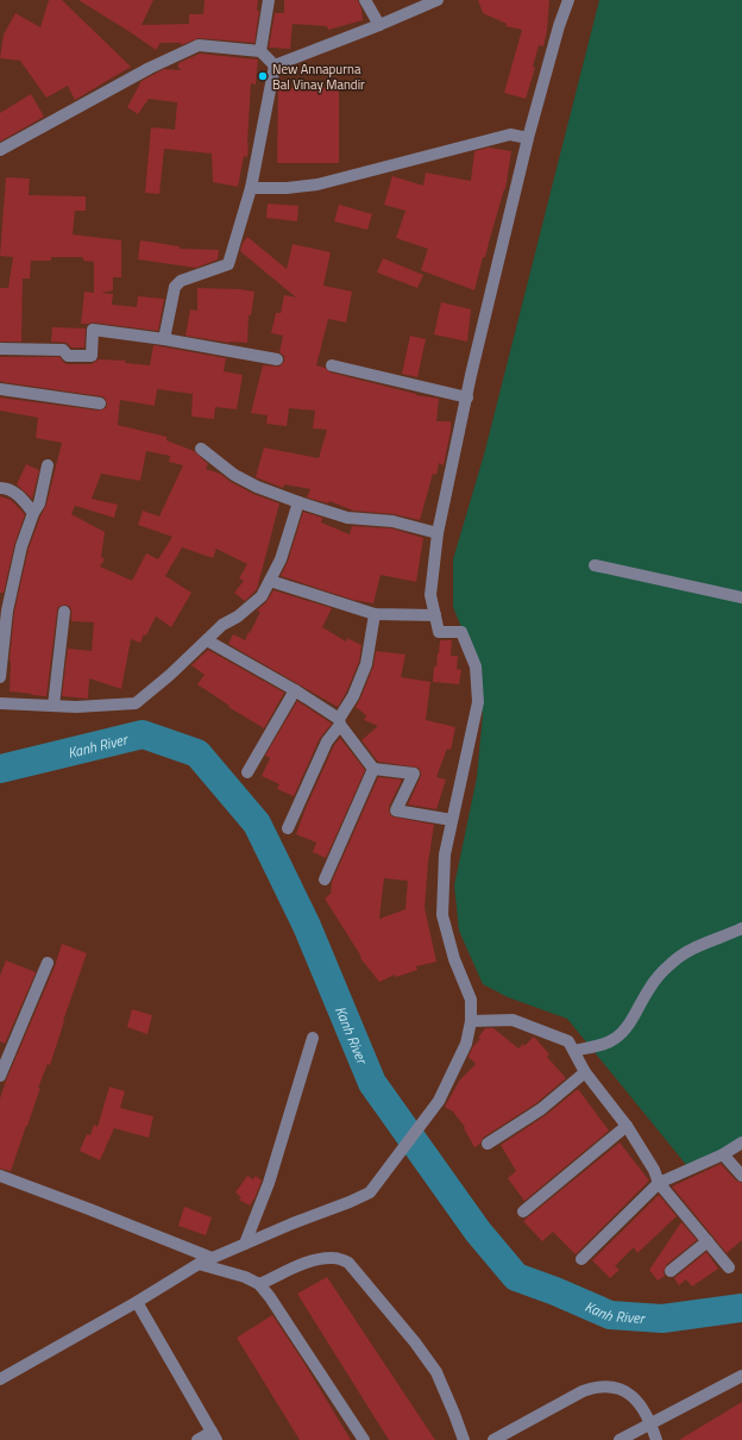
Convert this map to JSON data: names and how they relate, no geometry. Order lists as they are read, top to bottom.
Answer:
{
  "water": ["Kanh River"],
  "places": ["New Annapurna Bal Vinay Mandir"]
}
